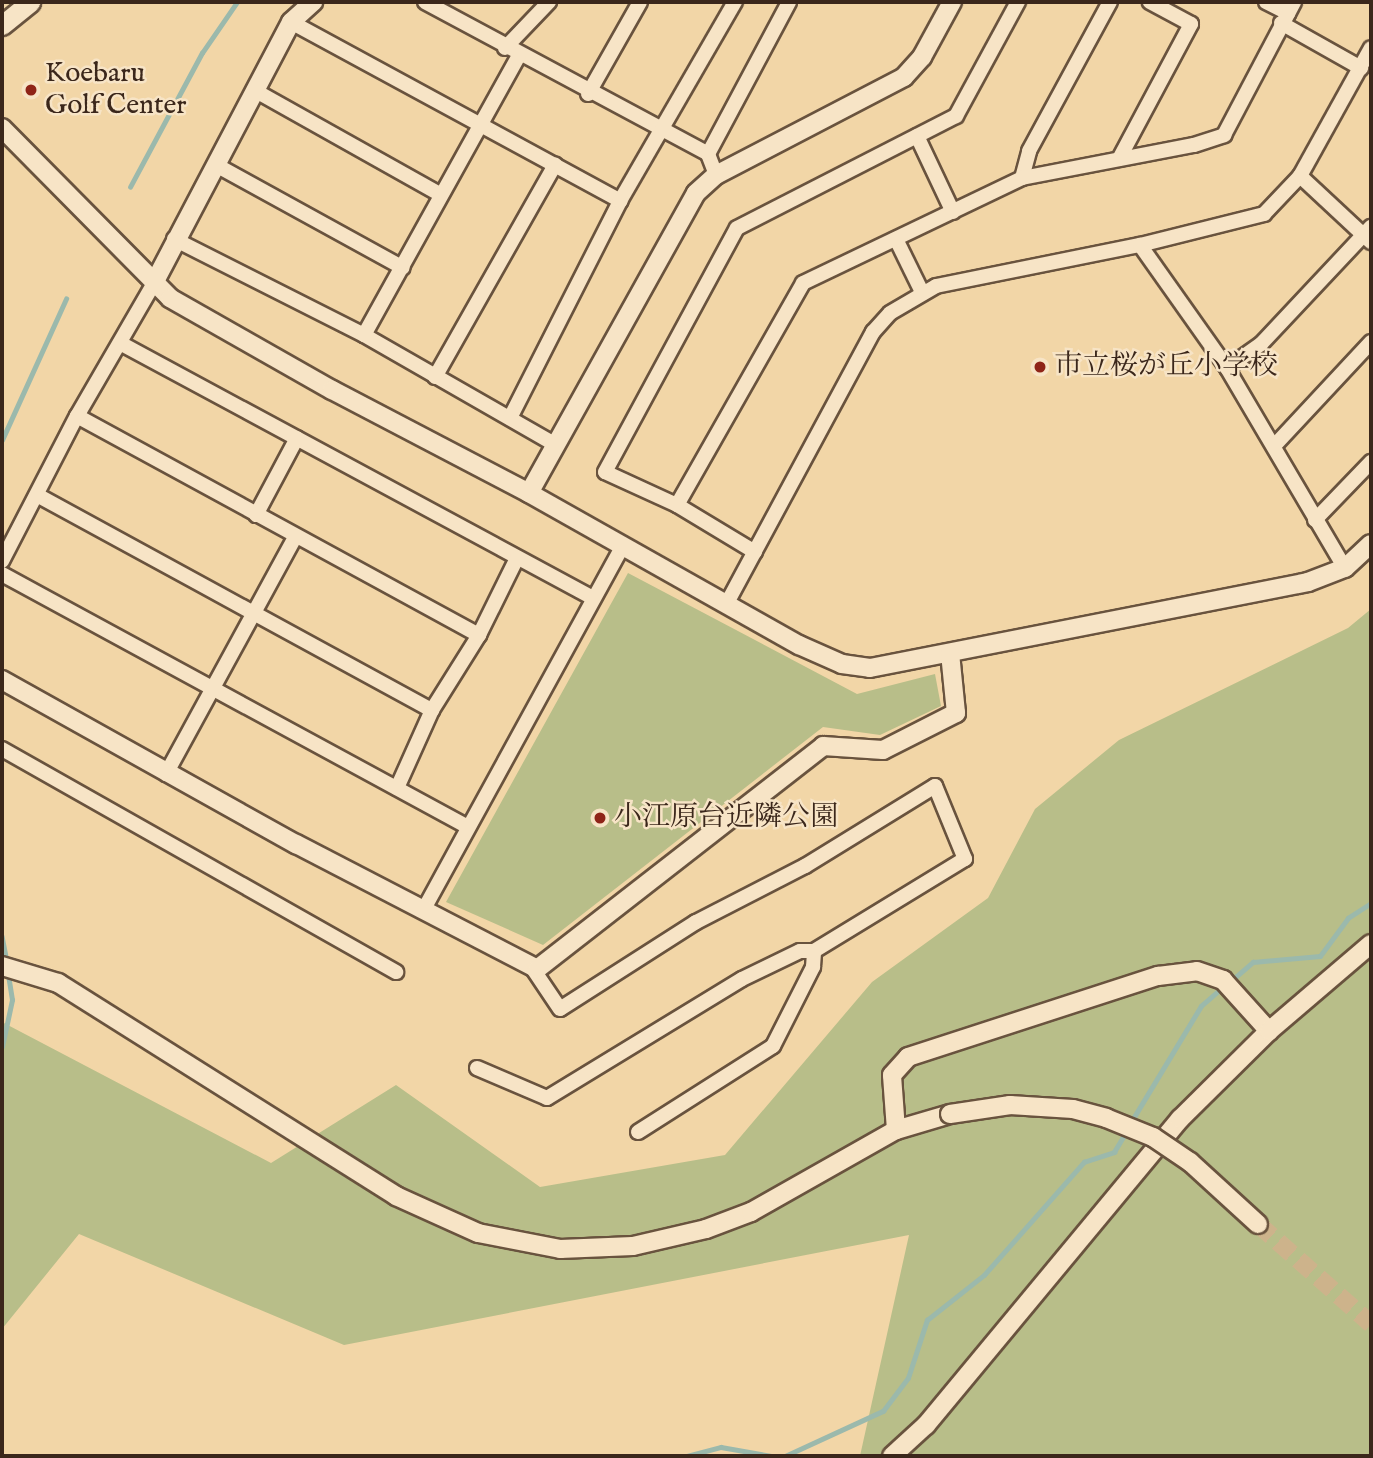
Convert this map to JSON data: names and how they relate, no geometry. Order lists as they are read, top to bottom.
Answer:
{
  "places": ["Koebaru Golf Center", "市立桜が丘小学校", "小江原台近隣公園"]
}
